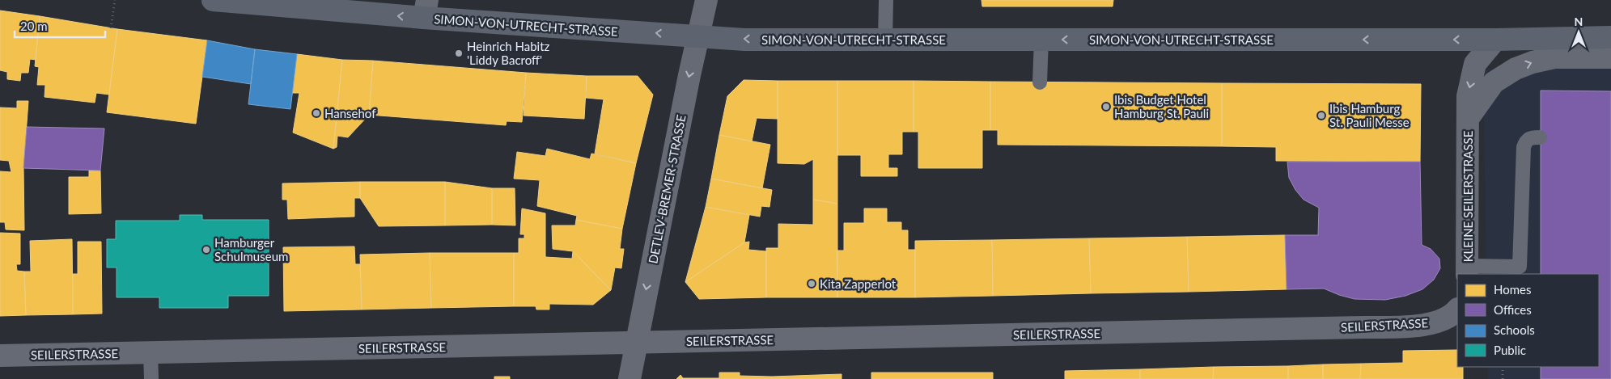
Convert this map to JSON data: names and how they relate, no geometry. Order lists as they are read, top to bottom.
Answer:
{
  "streets": {
    "main road": ["SIMON-VON-UTRECHT-STRASSE"],
    "street": ["DETLEV-BREMER-STRASSE", "KLEINE SEILERSTRASSE", "SEILERSTRASSE"]
  },
  "crossings": [
    ["SIMON-VON-UTRECHT-STRASSE", "DETLEV-BREMER-STRASSE"],
    ["DETLEV-BREMER-STRASSE", "SEILERSTRASSE"]
  ],
  "one_way": ["SIMON-VON-UTRECHT-STRASSE", "DETLEV-BREMER-STRASSE"],
  "places": [
    "Heinrich Habitz 'Liddy Bacroff'",
    "Ibis Budget Hotel Hamburg St. Pauli",
    "Hansehof",
    "Ibis Hamburg St. Pauli Messe",
    "Hamburger Schulmuseum",
    "Kita Zapperlot"
  ],
  "legend": [
    "Homes",
    "Offices",
    "Schools",
    "Public"
  ],
  "scale_bar": "20 m",
  "north": "top"
}
